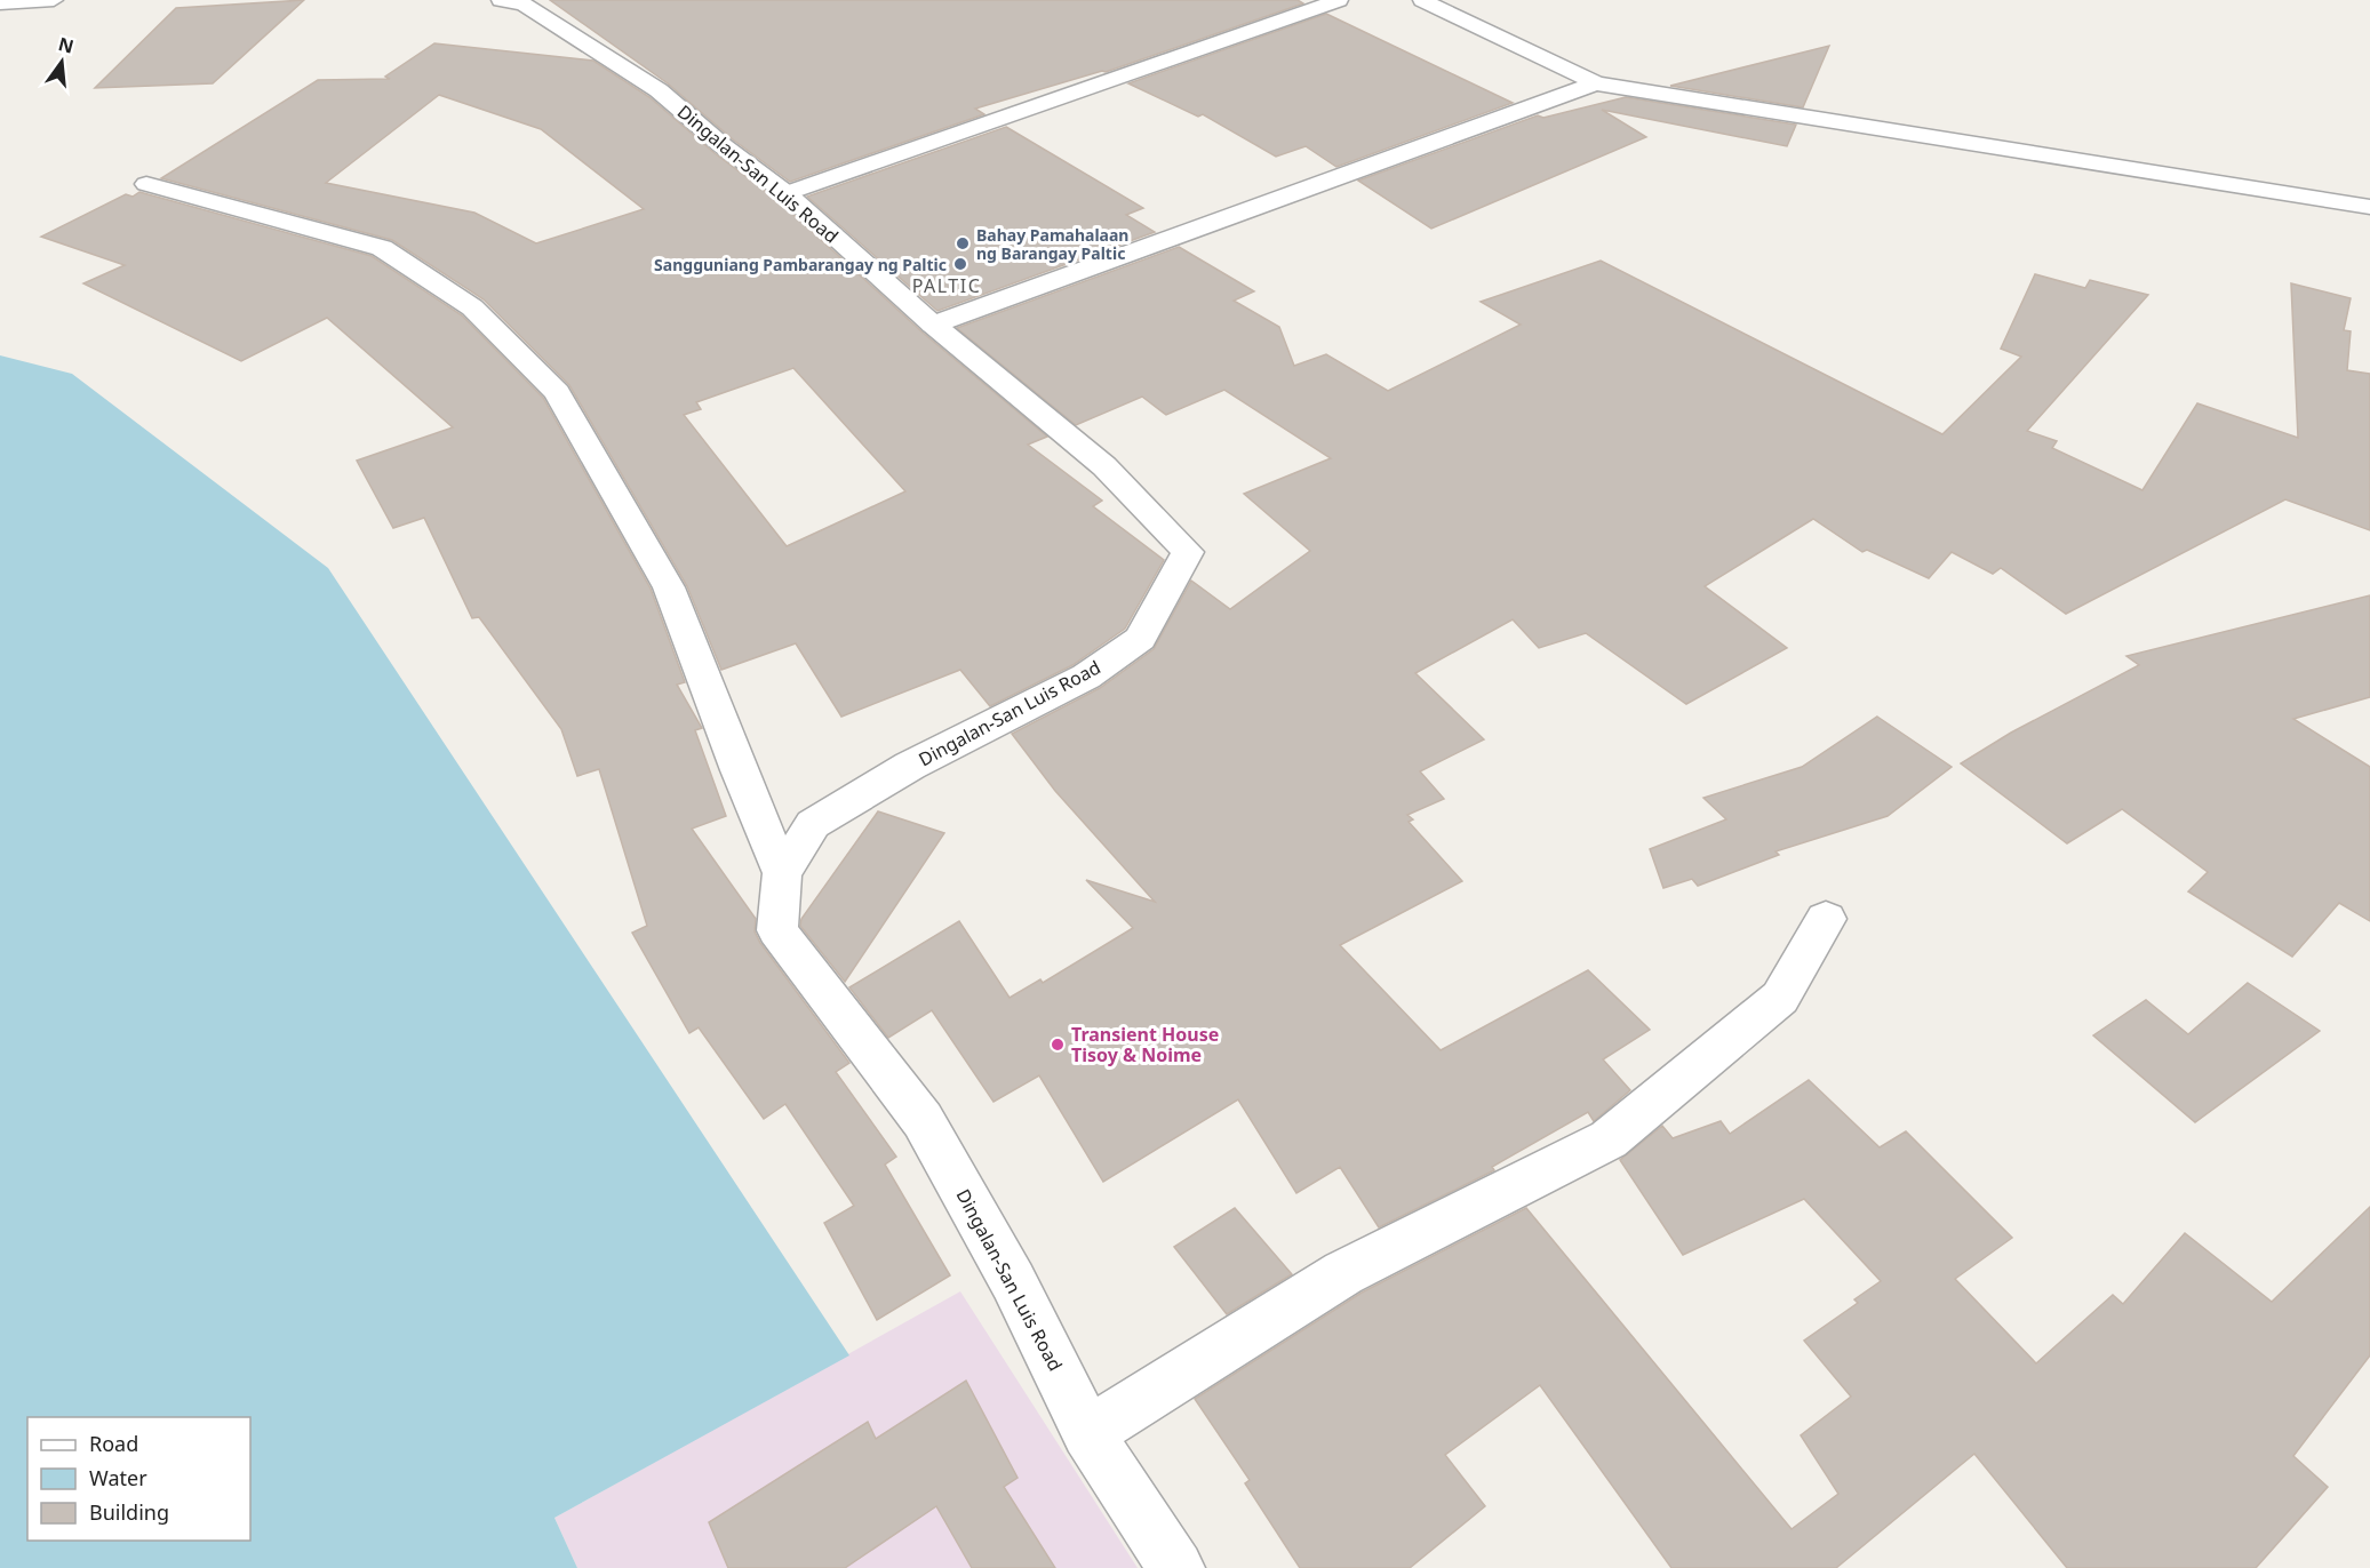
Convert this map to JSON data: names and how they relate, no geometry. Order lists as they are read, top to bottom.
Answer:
{
  "streets": {
    "street": ["Dingalan-San Luis Road"]
  },
  "districts": ["PALTIC"],
  "places": ["Bahay Pamahalaan ng Barangay Paltic", "Sangguniang Pambarangay ng Paltic", "Transient House Tisoy & Noime"],
  "legend": ["Road", "Water", "Building"],
  "north": "top"
}
